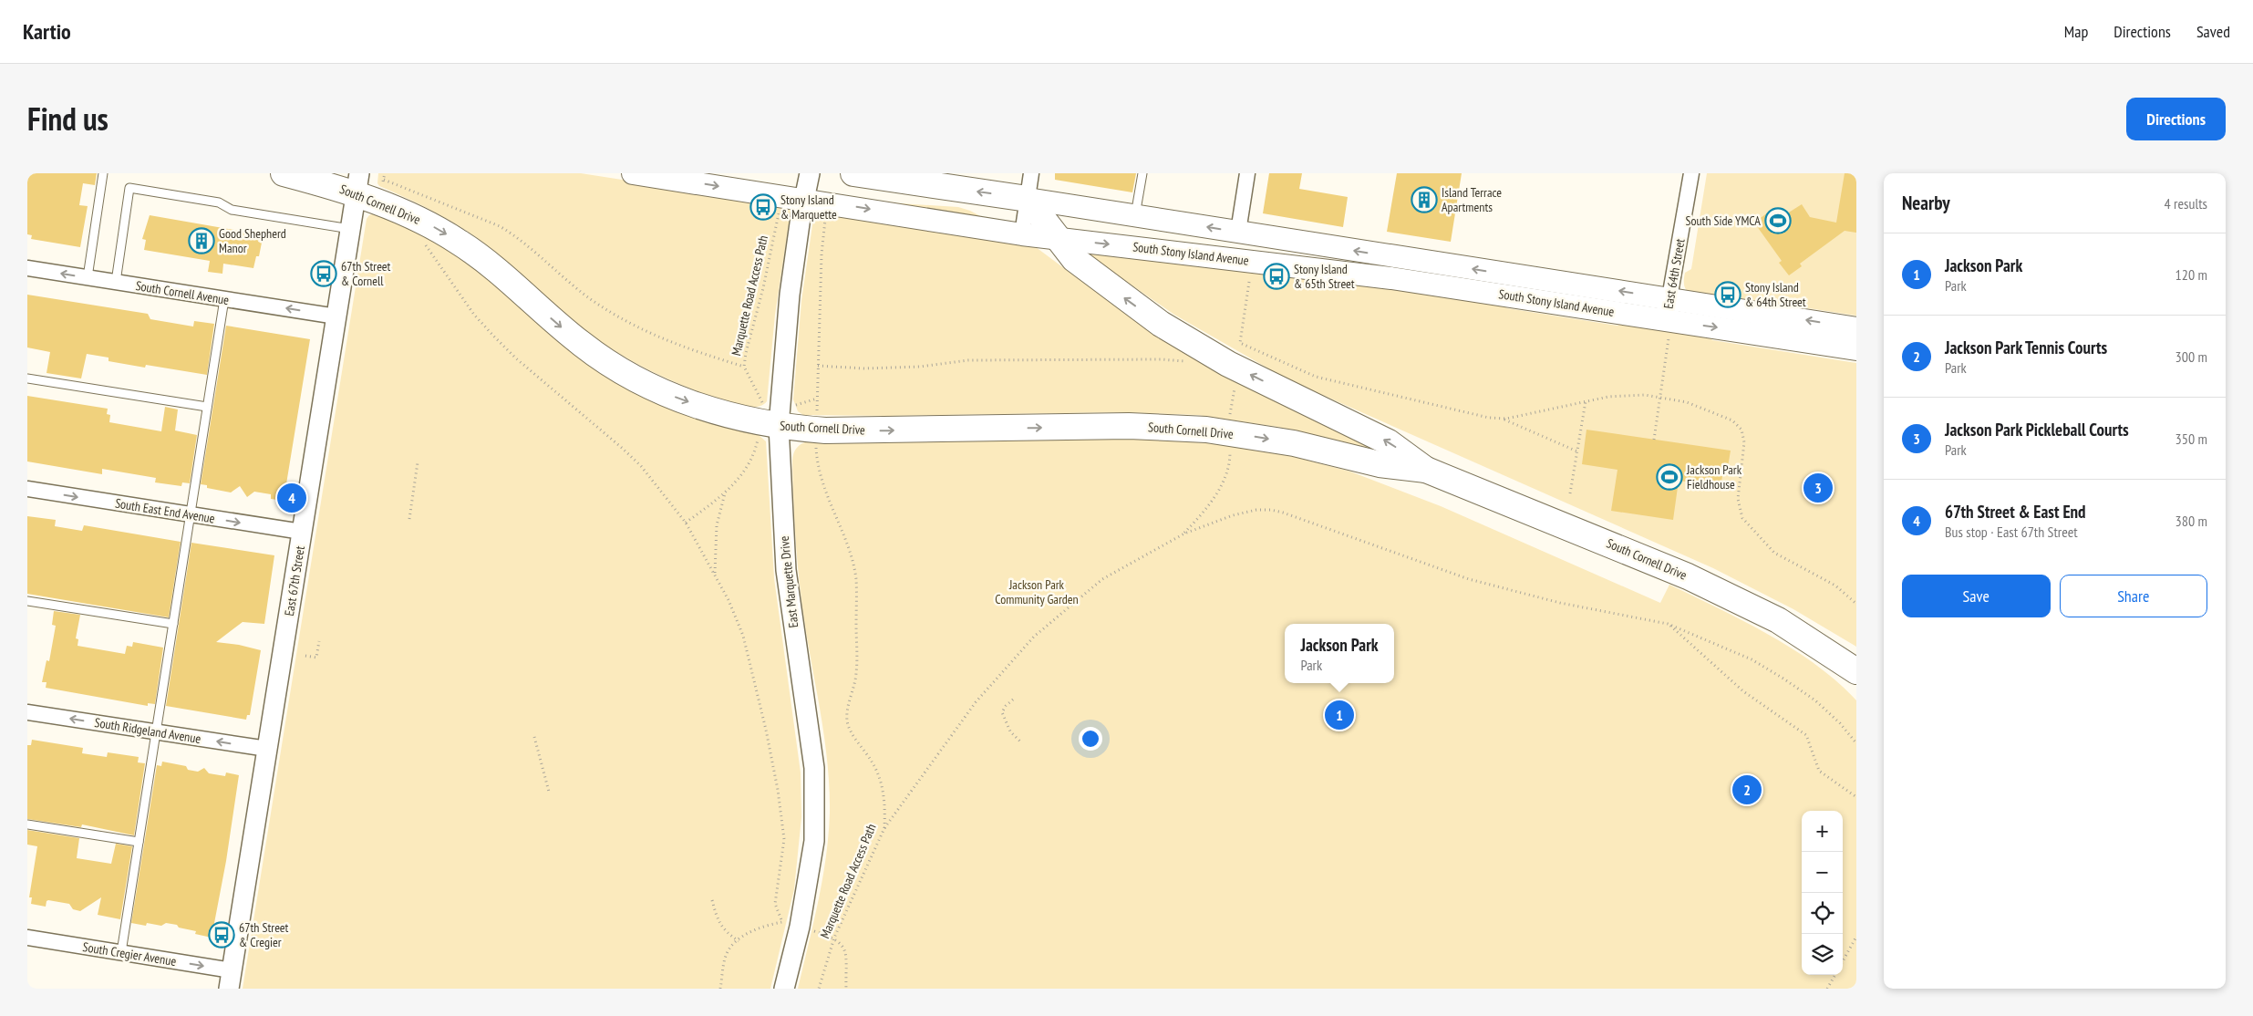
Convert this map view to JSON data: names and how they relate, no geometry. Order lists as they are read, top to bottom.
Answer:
{
  "streets": {
    "highway": ["South Cornell Drive", "South Stony Island Avenue"],
    "street": [
      "East 64th Street",
      "South Cornell Avenue",
      "South East End Avenue",
      "East 67th Street",
      "East Marquette Drive",
      "South Ridgeland Avenue",
      "South Cregier Avenue"
    ],
    "path": ["Marquette Road Access Path"]
  },
  "crossings": [
    ["South Cornell Drive", "South Stony Island Avenue"],
    ["South Cornell Drive", "East 67th Street"],
    ["South Cornell Drive", "East Marquette Drive"],
    ["South Stony Island Avenue", "East 64th Street"],
    ["South Stony Island Avenue", "East Marquette Drive"],
    ["South Cornell Avenue", "East 67th Street"],
    ["South East End Avenue", "East 67th Street"],
    ["East 67th Street", "South Ridgeland Avenue"],
    ["East 67th Street", "South Cregier Avenue"]
  ],
  "one_way": [
    "South Cornell Avenue",
    "South East End Avenue",
    "South Ridgeland Avenue",
    "South Cregier Avenue"
  ],
  "parks": ["Jackson Park Community Garden"],
  "places": {
    "building": ["Island Terrace Apartments", "Good Shepherd Manor"],
    "bus stop": [
      "Stony Island & Marquette",
      "67th Street & Cornell",
      "Stony Island & 65th Street",
      "Stony Island & 64th Street",
      "67th Street & Cregier"
    ],
    "sports": ["South Side YMCA", "Jackson Park Fieldhouse"]
  },
  "page": {
    "header": "Kartio",
    "nav": ["Map", "Directions", "Saved"],
    "title": "Find us",
    "buttons": [
      "Directions",
      ["Save", "Share"]
    ],
    "heading": ["Nearby", "4 results"],
    "list": [
      {
        "mark": "1",
        "name": "Jackson Park",
        "note": "Park",
        "value": "120 m"
      },
      {
        "mark": "2",
        "name": "Jackson Park Tennis Courts",
        "note": "Park",
        "value": "300 m"
      },
      {
        "mark": "3",
        "name": "Jackson Park Pickleball Courts",
        "note": "Park",
        "value": "350 m"
      },
      {
        "mark": "4",
        "name": "67th Street & East End",
        "note": "Bus stop · East 67th Street",
        "value": "380 m"
      }
    ],
    "pins": [
      "3",
      "4",
      "1",
      "2"
    ],
    "popup": ["Jackson Park", "Park"],
    "map_buttons": ["+", "−"]
  }
}
